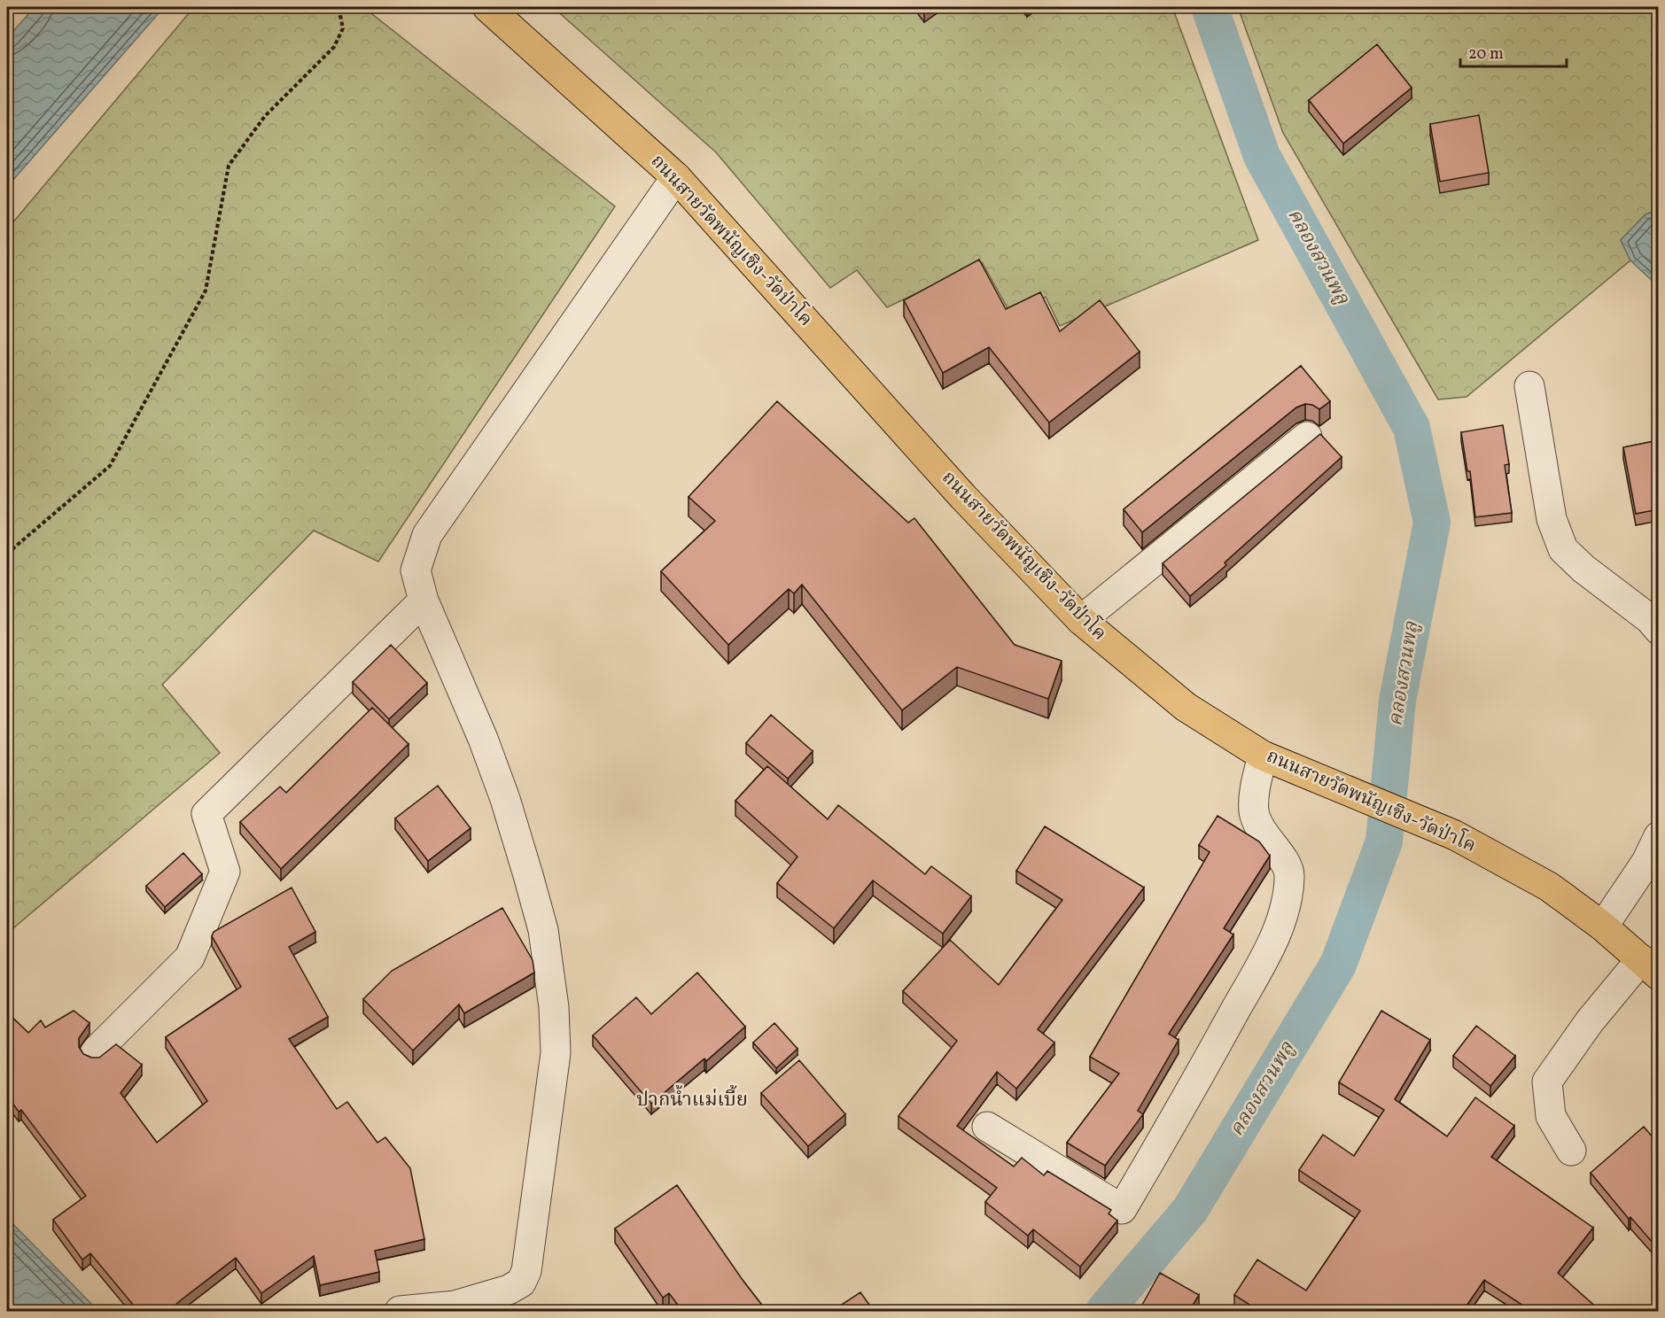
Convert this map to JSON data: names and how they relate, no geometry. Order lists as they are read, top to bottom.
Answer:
{
  "streets": {
    "main road": ["ถนนสายวัดพนัญเชิง-วัดป่าโค"]
  },
  "districts": ["ปากน้ำแม่เบี้ย"],
  "water": ["คลองสวนพลู"],
  "scale_bar": "20 m"
}
